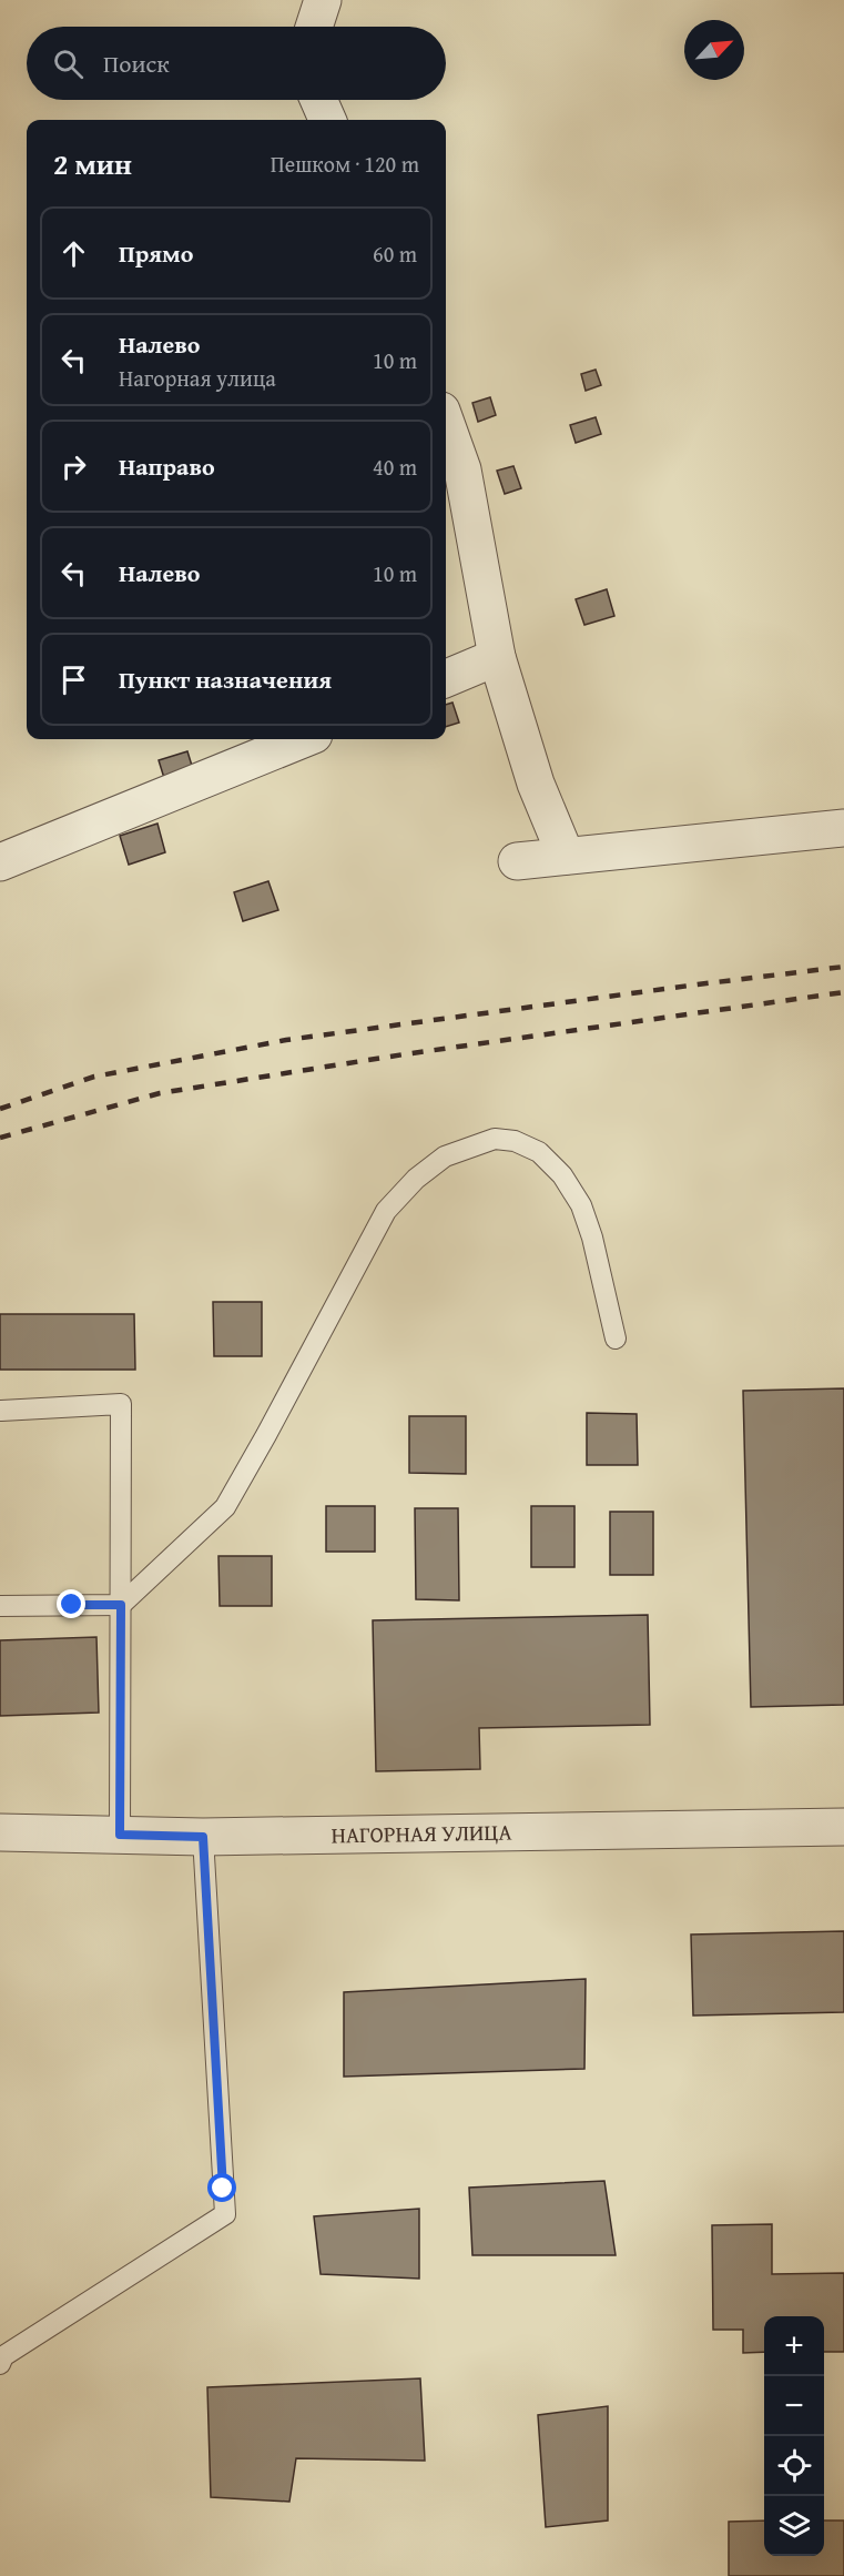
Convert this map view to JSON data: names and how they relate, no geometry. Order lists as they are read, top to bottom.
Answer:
{
  "streets": {
    "street": ["НАГОРНАЯ УЛИЦА"]
  },
  "north": "top right",
  "page": {
    "search": "Поиск",
    "heading": ["2 мин", "Пешком · 120 m"],
    "list": [
      ["Прямо", "60 m"],
      ["Налево", "Нагорная улица", "10 m"],
      ["Направо", "40 m"],
      ["Налево", "10 m"],
      "Пункт назначения"
    ],
    "map_buttons": ["+", "−"]
  }
}
